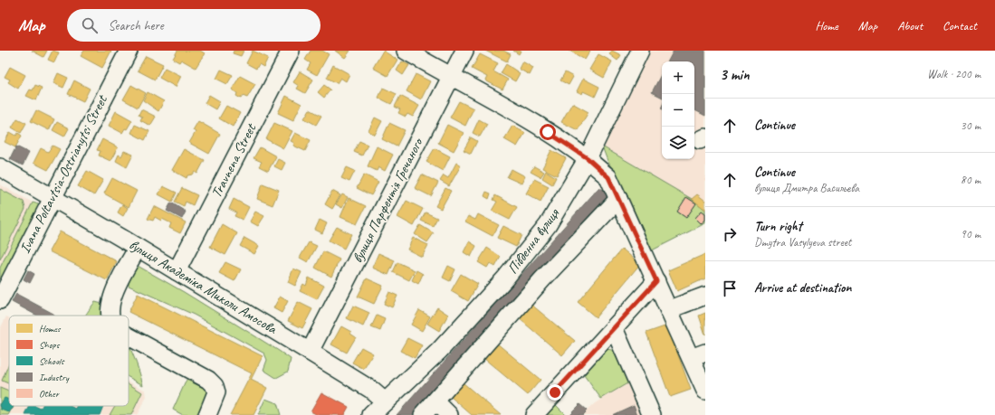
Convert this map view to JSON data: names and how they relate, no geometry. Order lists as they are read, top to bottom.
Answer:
{
  "streets": {
    "street": [
      "Travnena Street",
      "Ivana Poltavtsia-Ostrianytsi Street",
      "вулиця Парфентія Гречаного",
      "Південна вулиця",
      "вулиця Академіка Миколи Амосова"
    ]
  },
  "crossings": [
    ["Travnena Street", "вулиця Академіка Миколи Амосова"],
    ["Ivana Poltavtsia-Ostrianytsi Street", "вулиця Академіка Миколи Амосова"],
    ["вулиця Парфентія Гречаного", "вулиця Академіка Миколи Амосова"],
    ["Південна вулиця", "вулиця Академіка Миколи Амосова"]
  ],
  "legend": [
    "Homes",
    "Shops",
    "Schools",
    "Industry",
    "Other"
  ],
  "page": {
    "header": "Map",
    "search": "Search here",
    "nav": [
      "Home",
      "Map",
      "About",
      "Contact"
    ],
    "heading": ["3 min", "Walk · 200 m"],
    "map_buttons": ["+", "−"],
    "list": [
      ["Continue", "30 m"],
      ["Continue", "вулиця Дмитра Васильєва", "80 m"],
      ["Turn right", "Dmytra Vasylyeva street", "90 m"],
      "Arrive at destination"
    ]
  }
}
